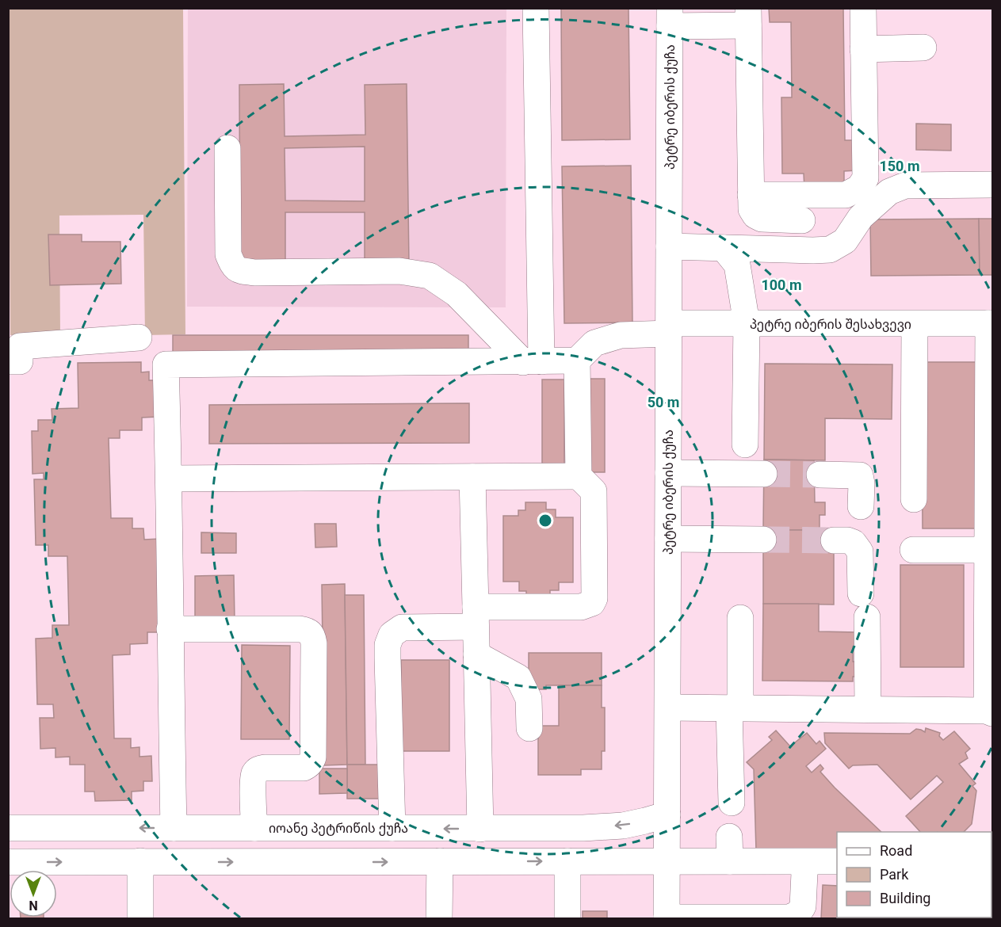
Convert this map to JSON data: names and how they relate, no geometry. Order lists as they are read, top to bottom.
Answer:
{
  "streets": {
    "street": ["პეტრე იბერის ქუჩა", "პეტრე იბერის შესახვევი", "იოანე პეტრიწის ქუჩა"]
  },
  "crossings": [
    ["პეტრე იბერის ქუჩა", "პეტრე იბერის შესახვევი"],
    ["პეტრე იბერის ქუჩა", "იოანე პეტრიწის ქუჩა"]
  ],
  "legend": ["Road", "Park", "Building"],
  "north": "bottom",
  "rings": ["150 m", "100 m", "50 m"]
}
